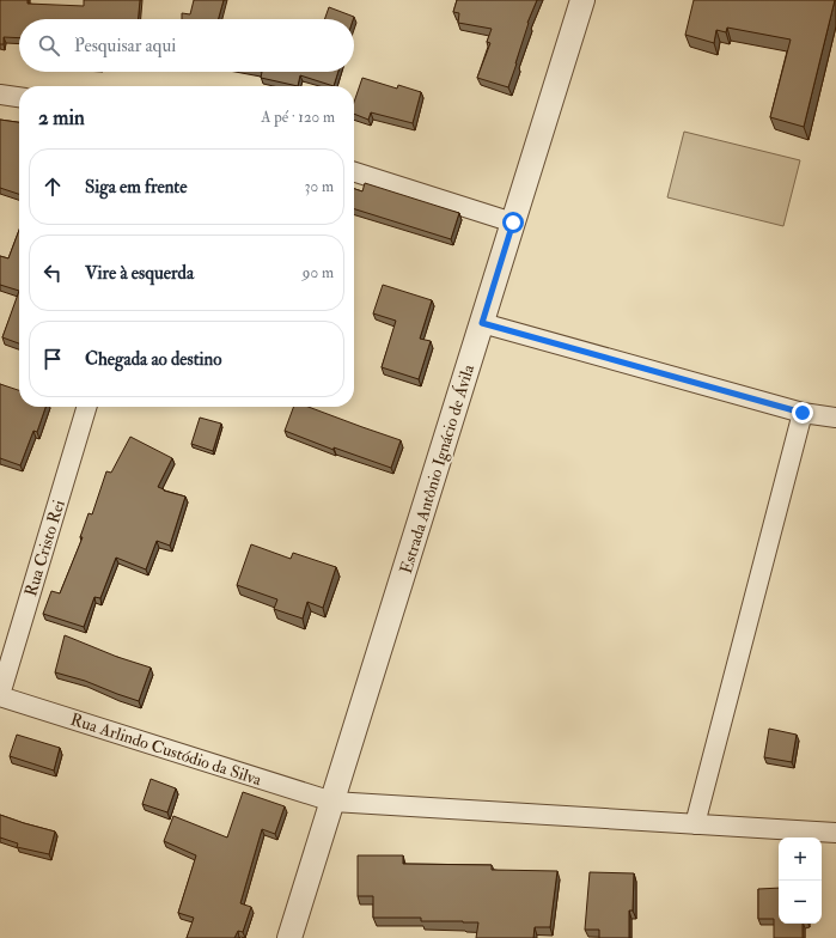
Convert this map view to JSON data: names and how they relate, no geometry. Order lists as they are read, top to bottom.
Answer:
{
  "streets": {
    "street": ["Estrada Antônio Ignácio de Ávila", "Rua Cristo Rei", "Rua Arlindo Custódio da Silva"]
  },
  "crossings": [
    ["Estrada Antônio Ignácio de Ávila", "Rua Arlindo Custódio da Silva"],
    ["Rua Cristo Rei", "Rua Arlindo Custódio da Silva"]
  ],
  "page": {
    "search": "Pesquisar aqui",
    "heading": ["2 min", "A pé · 120 m"],
    "list": [
      ["Siga em frente", "30 m"],
      ["Vire à esquerda", "90 m"],
      "Chegada ao destino"
    ],
    "map_buttons": ["+", "−"]
  }
}
